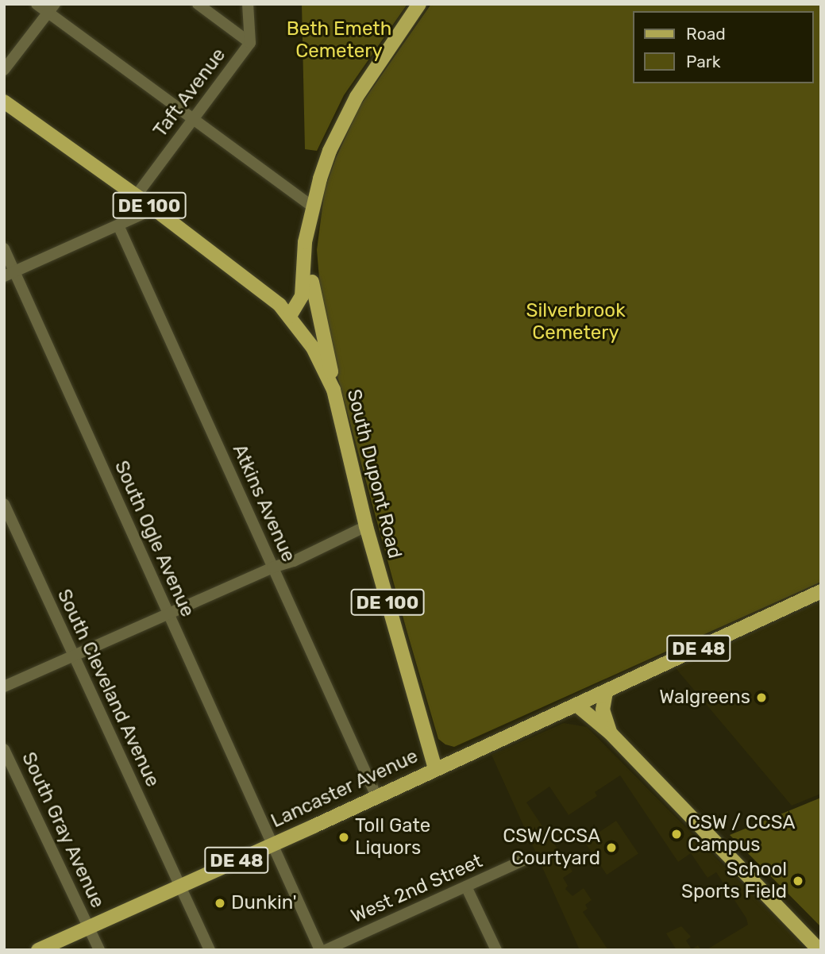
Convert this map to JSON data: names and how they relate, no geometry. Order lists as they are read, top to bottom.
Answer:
{
  "streets": {
    "main road": [
      "DE 100",
      "South Dupont Road",
      "DE 48",
      "Lancaster Avenue"
    ],
    "street": [
      "Taft Avenue",
      "Atkins Avenue",
      "South Ogle Avenue",
      "South Cleveland Avenue",
      "South Gray Avenue",
      "West 2nd Street"
    ]
  },
  "crossings": [
    ["Taft Avenue", "South Dupont Road"],
    ["South Dupont Road", "Lancaster Avenue"],
    ["Atkins Avenue", "Lancaster Avenue"],
    ["South Ogle Avenue", "Lancaster Avenue"],
    ["DE 48", "Lancaster Avenue"],
    ["South Cleveland Avenue", "Lancaster Avenue"],
    ["Lancaster Avenue", "South Gray Avenue"]
  ],
  "parks": ["Beth Emeth Cemetery", "Silverbrook Cemetery"],
  "places": [
    "Walgreens",
    "CSW / CCSA Campus",
    "Toll Gate Liquors",
    "CSW/CCSA Courtyard",
    "School Sports Field",
    "Dunkin'"
  ],
  "legend": ["Road", "Park"]
}
